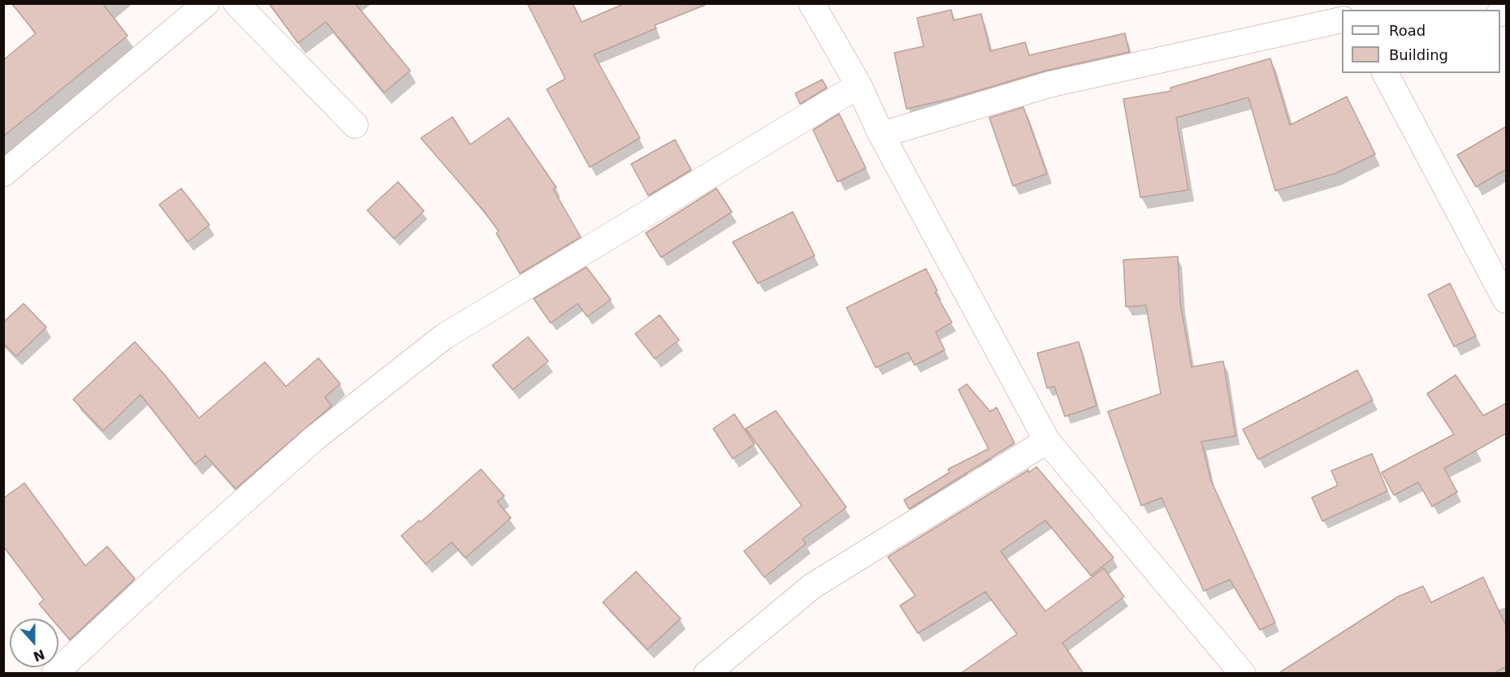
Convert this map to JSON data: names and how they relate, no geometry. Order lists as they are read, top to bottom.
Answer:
{
  "legend": ["Road", "Building"],
  "north": "bottom"
}
